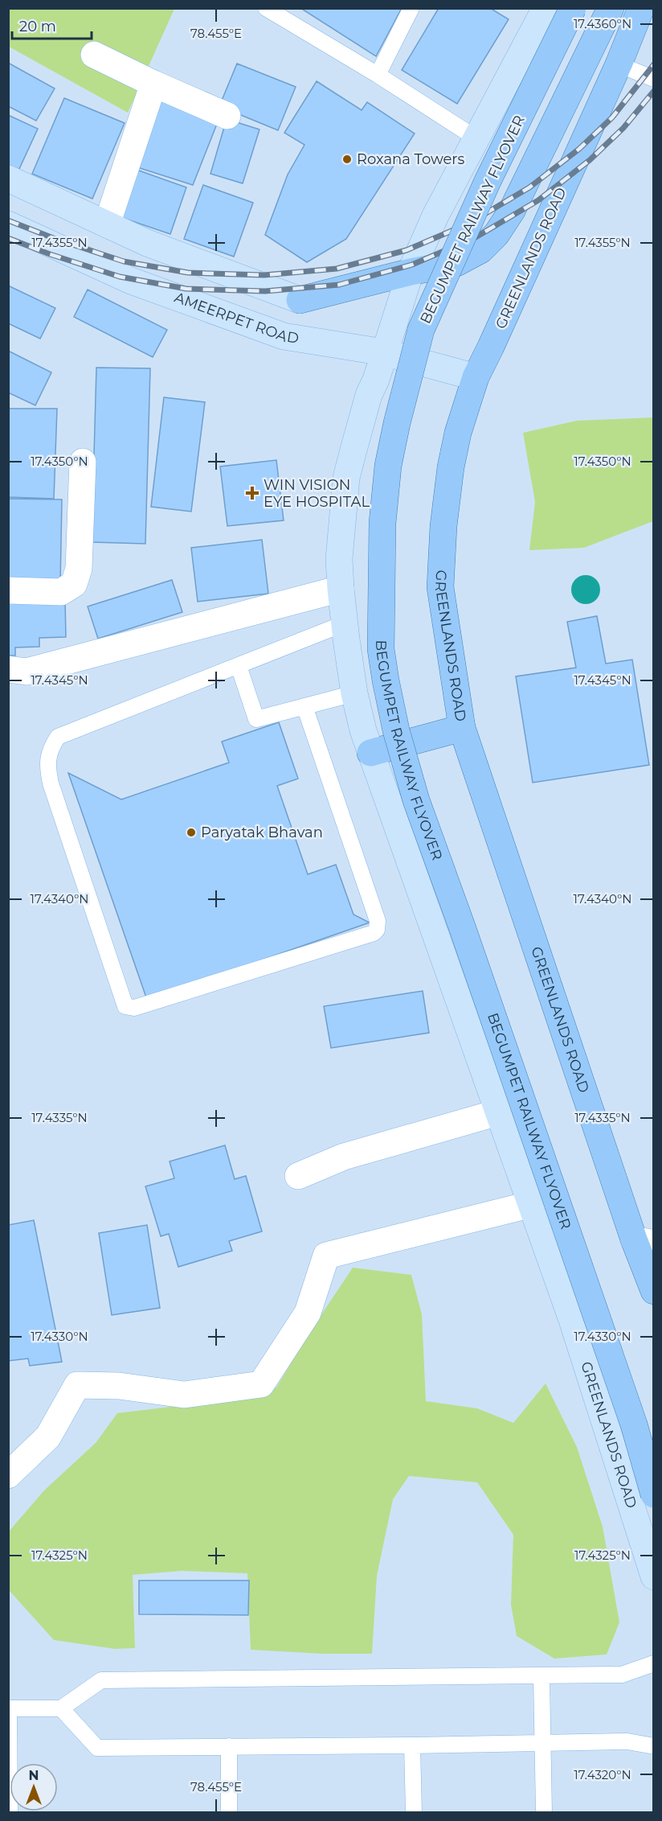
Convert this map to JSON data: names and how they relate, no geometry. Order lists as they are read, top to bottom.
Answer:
{
  "streets": {
    "main road": ["BEGUMPET RAILWAY FLYOVER", "GREENLANDS ROAD"],
    "street": ["AMEERPET ROAD"]
  },
  "crossings": [
    ["GREENLANDS ROAD", "AMEERPET ROAD"]
  ],
  "places": {
    "other": ["Roxana Towers", "Paryatak Bhavan"],
    "health": ["WIN VISION EYE HOSPITAL"]
  },
  "scale_bar": "20 m",
  "north": "top",
  "coordinates": [
    "17.4360°N",
    "78.455°E",
    "17.4355°N",
    "17.4350°N",
    "17.4345°N",
    "17.4340°N",
    "17.4335°N",
    "17.4330°N",
    "17.4325°N",
    "17.4320°N"
  ]
}
